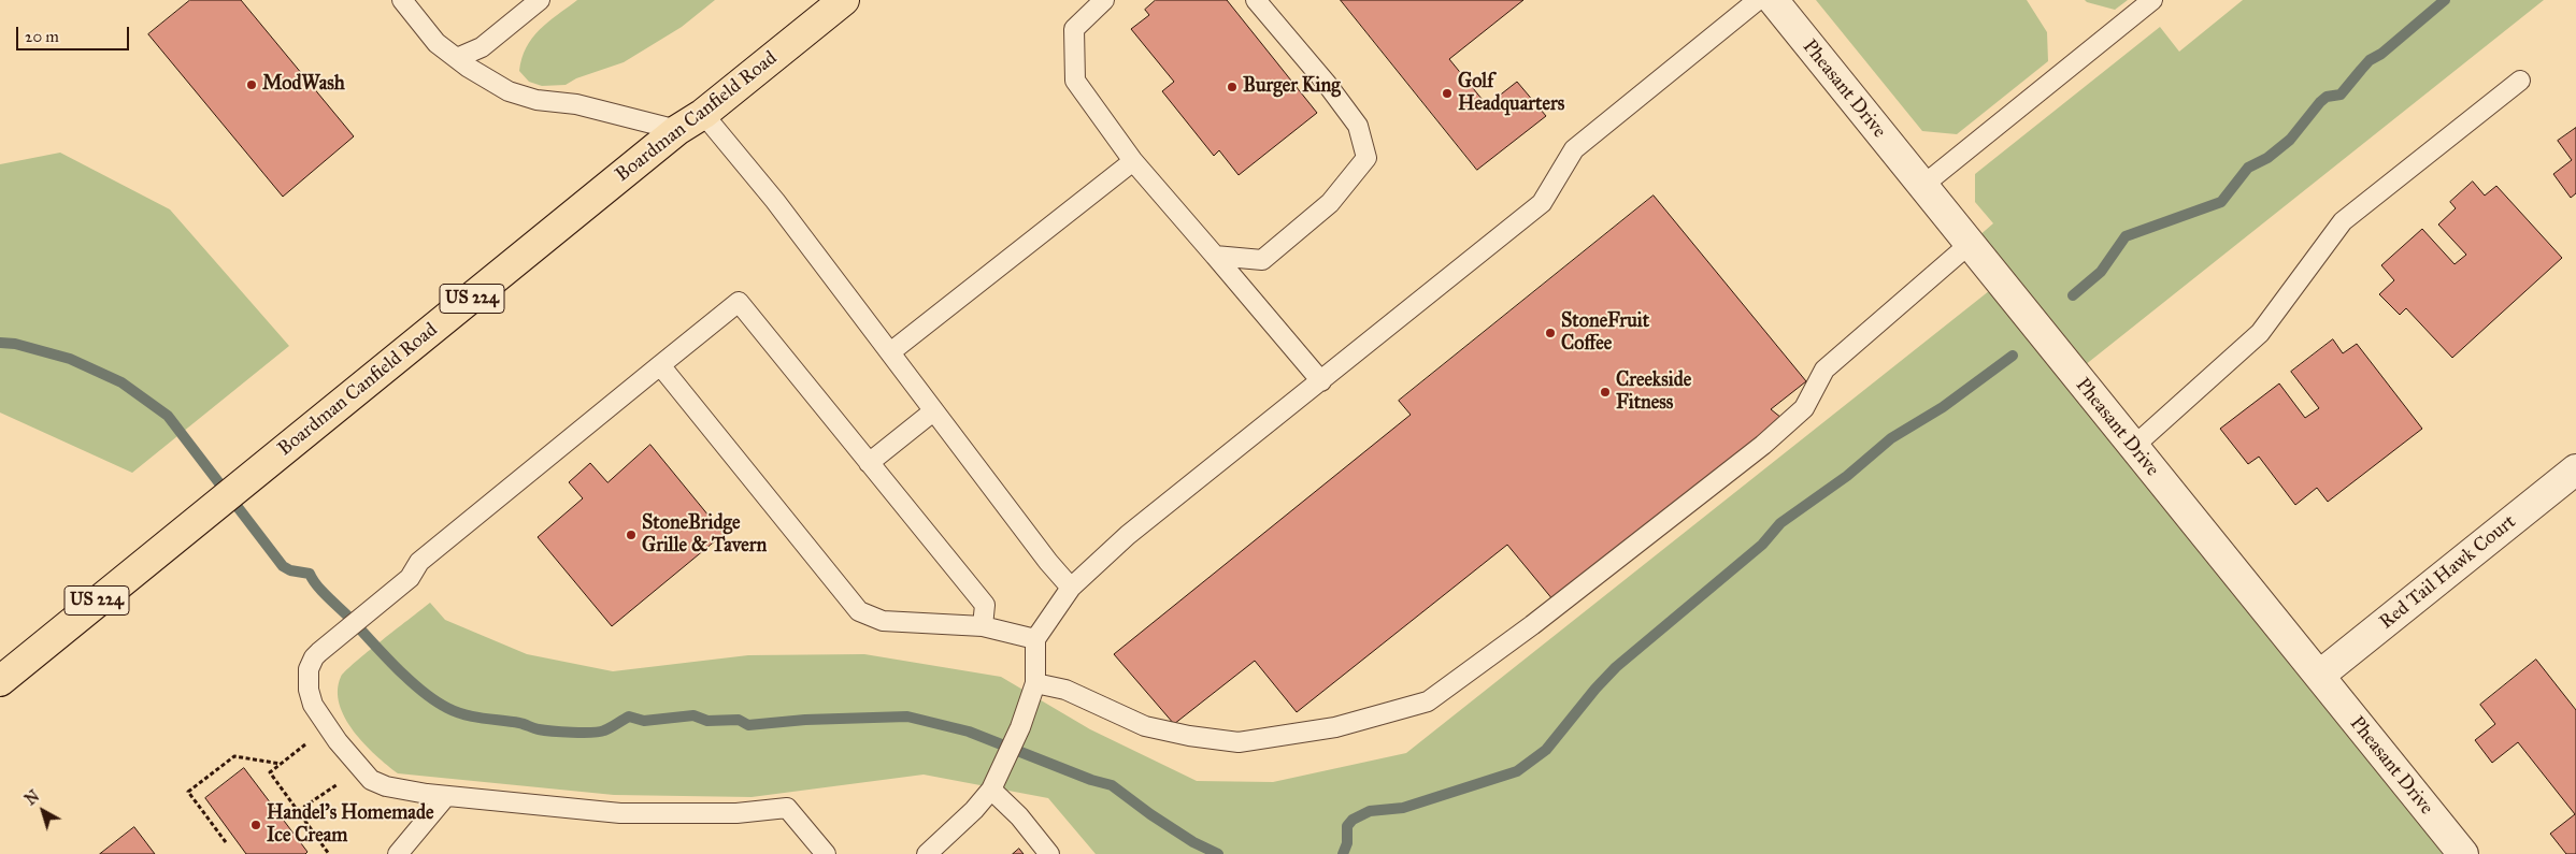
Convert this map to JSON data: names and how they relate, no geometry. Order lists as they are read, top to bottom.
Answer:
{
  "streets": {
    "main road": ["Boardman Canfield Road", "US 224"],
    "street": ["Pheasant Drive", "Red Tail Hawk Court"]
  },
  "crossings": [
    ["Pheasant Drive", "Red Tail Hawk Court"]
  ],
  "places": [
    "ModWash",
    "Burger King",
    "Golf Headquarters",
    "StoneFruit Coffee",
    "Creekside Fitness",
    "StoneBridge Grille & Tavern",
    "Handel's Homemade Ice Cream"
  ],
  "scale_bar": "20 m",
  "north": "top left"
}
